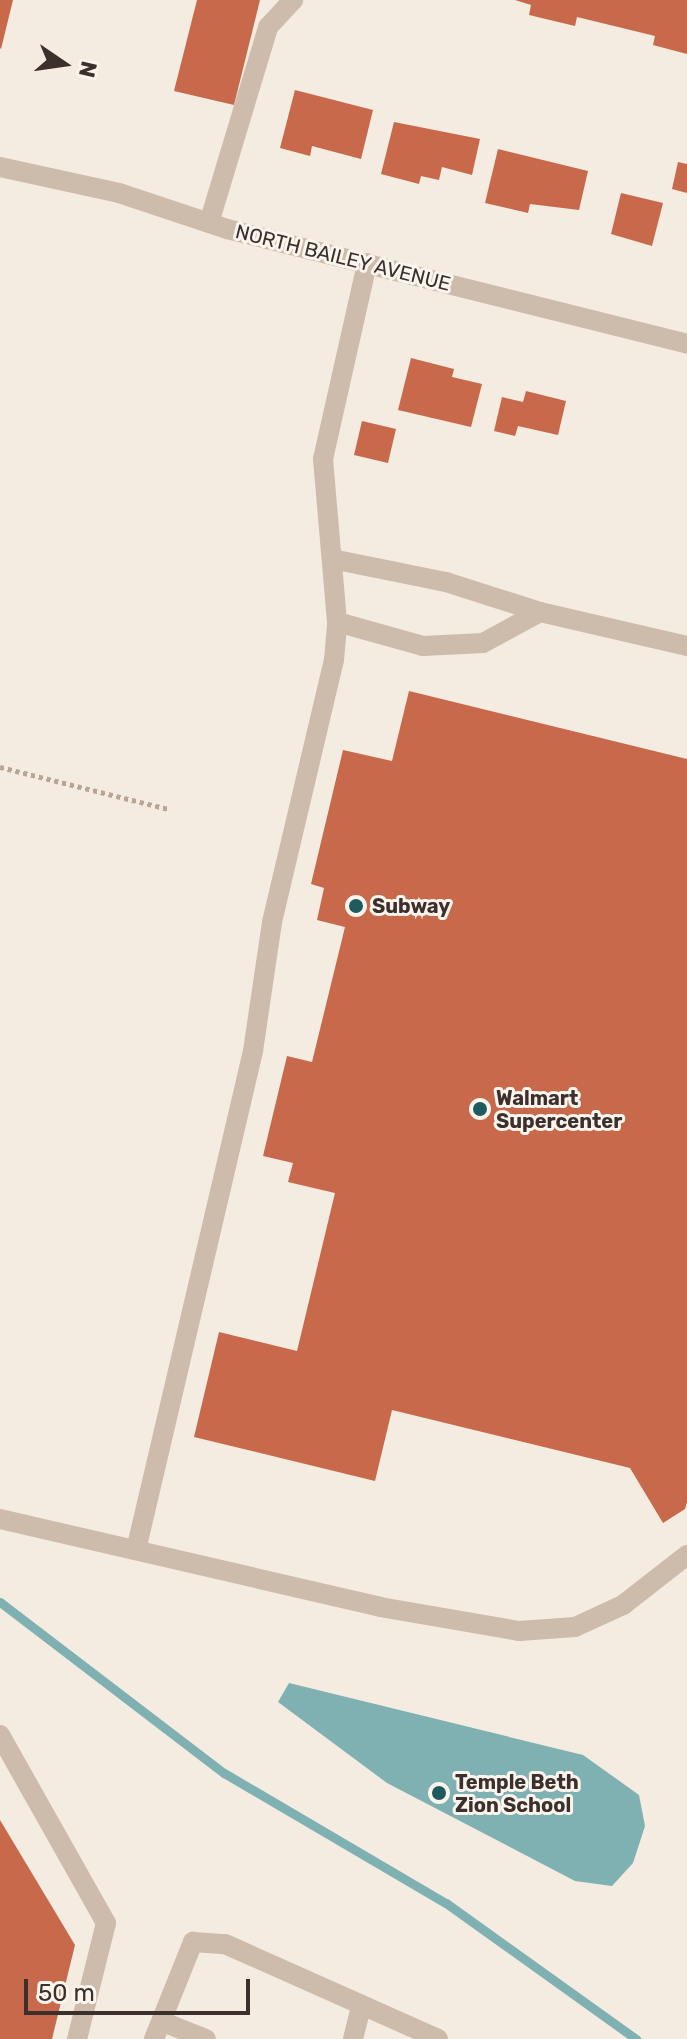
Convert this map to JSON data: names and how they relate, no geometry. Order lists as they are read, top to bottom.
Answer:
{
  "streets": {
    "street": ["NORTH BAILEY AVENUE"]
  },
  "places": ["Subway", "Walmart Supercenter", "Temple Beth Zion School"],
  "scale_bar": "50 m",
  "north": "right"
}
